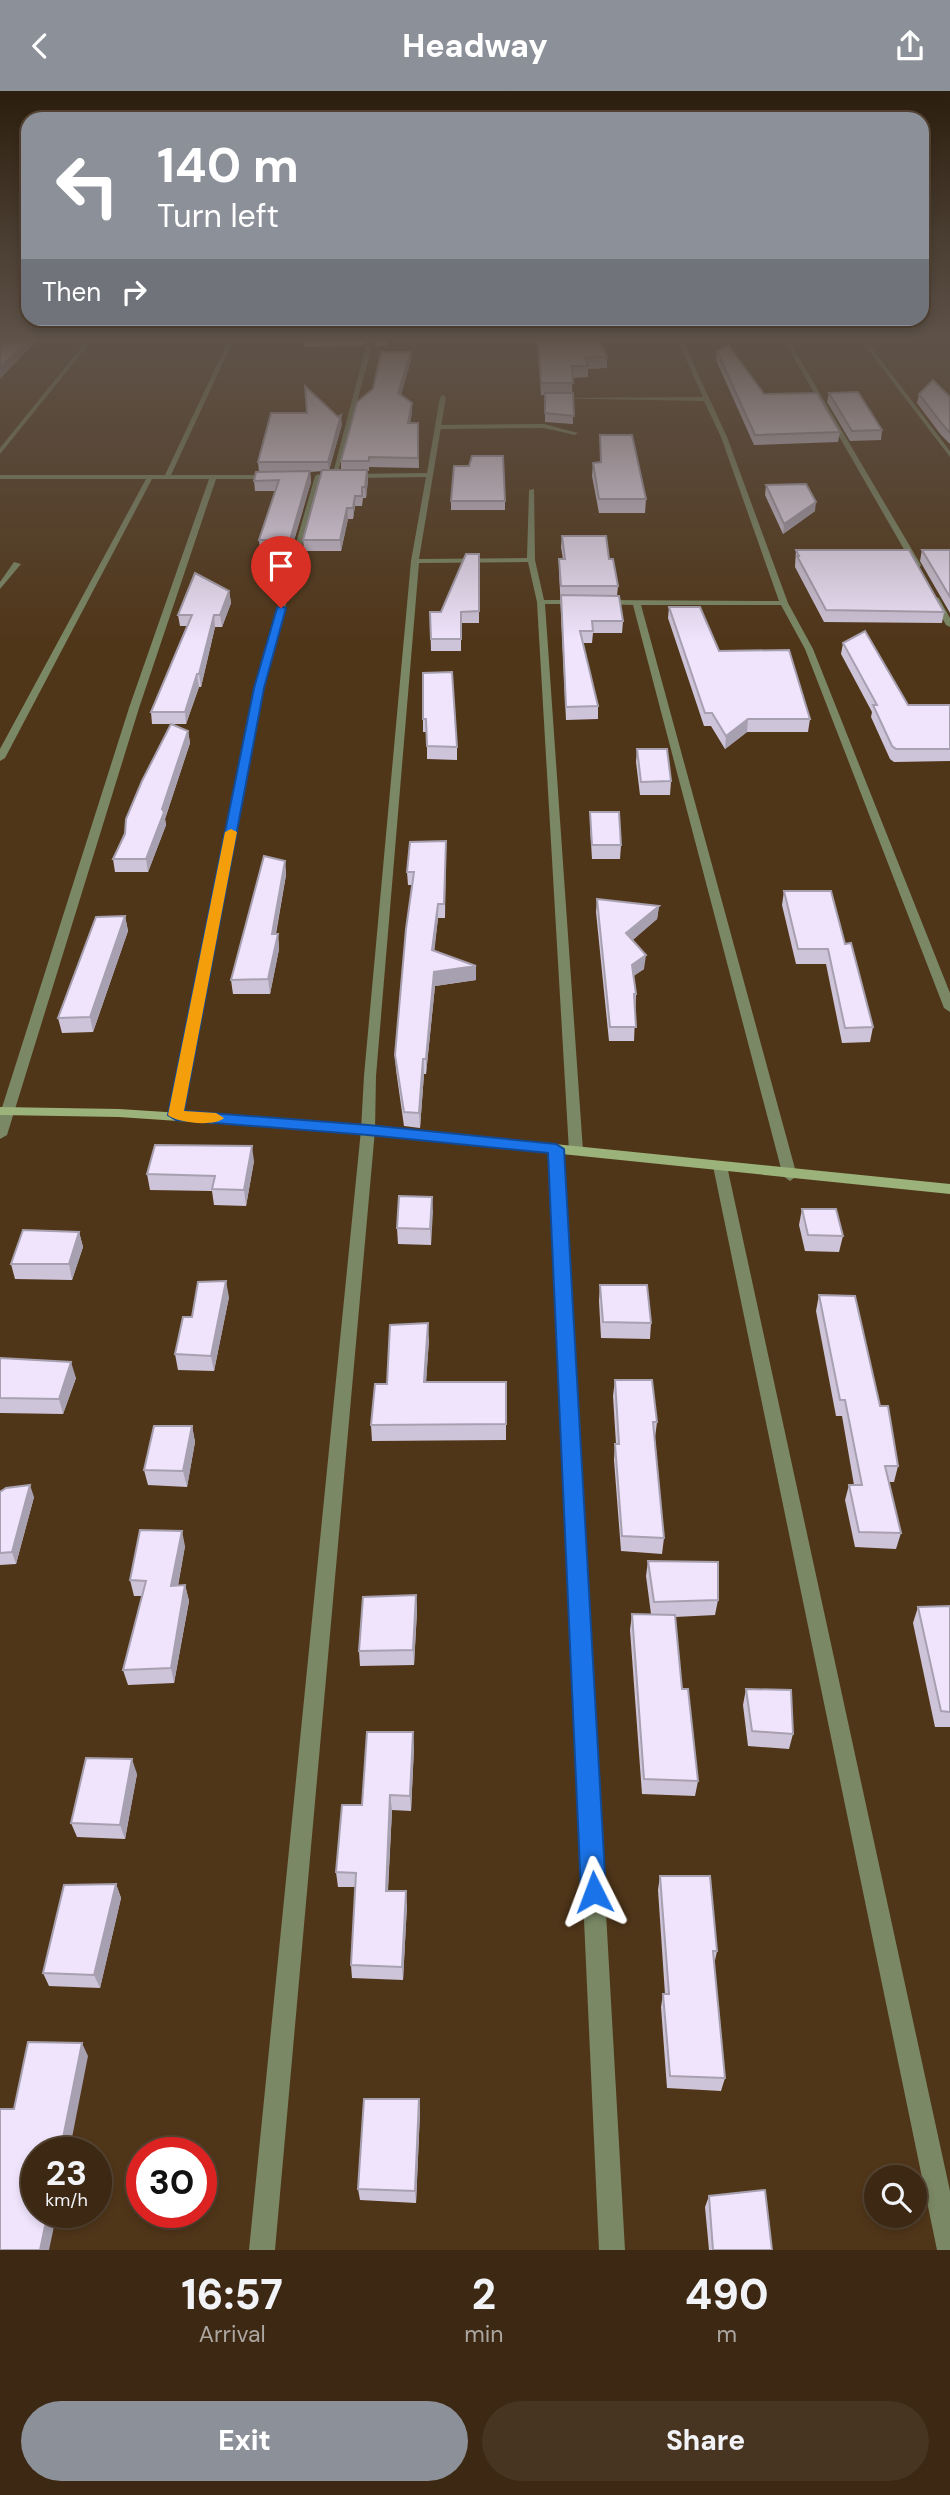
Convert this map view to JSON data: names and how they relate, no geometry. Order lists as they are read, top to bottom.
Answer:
{
  "page": {
    "header": "Headway",
    "turn": ["140 m", "Turn left"],
    "then": "Then",
    "speed": "23 km/h",
    "limit": "30",
    "eta": [
      "16:57",
      "Arrival",
      "2",
      "min",
      "490",
      "m"
    ],
    "buttons": ["Exit", "Share"]
  }
}
